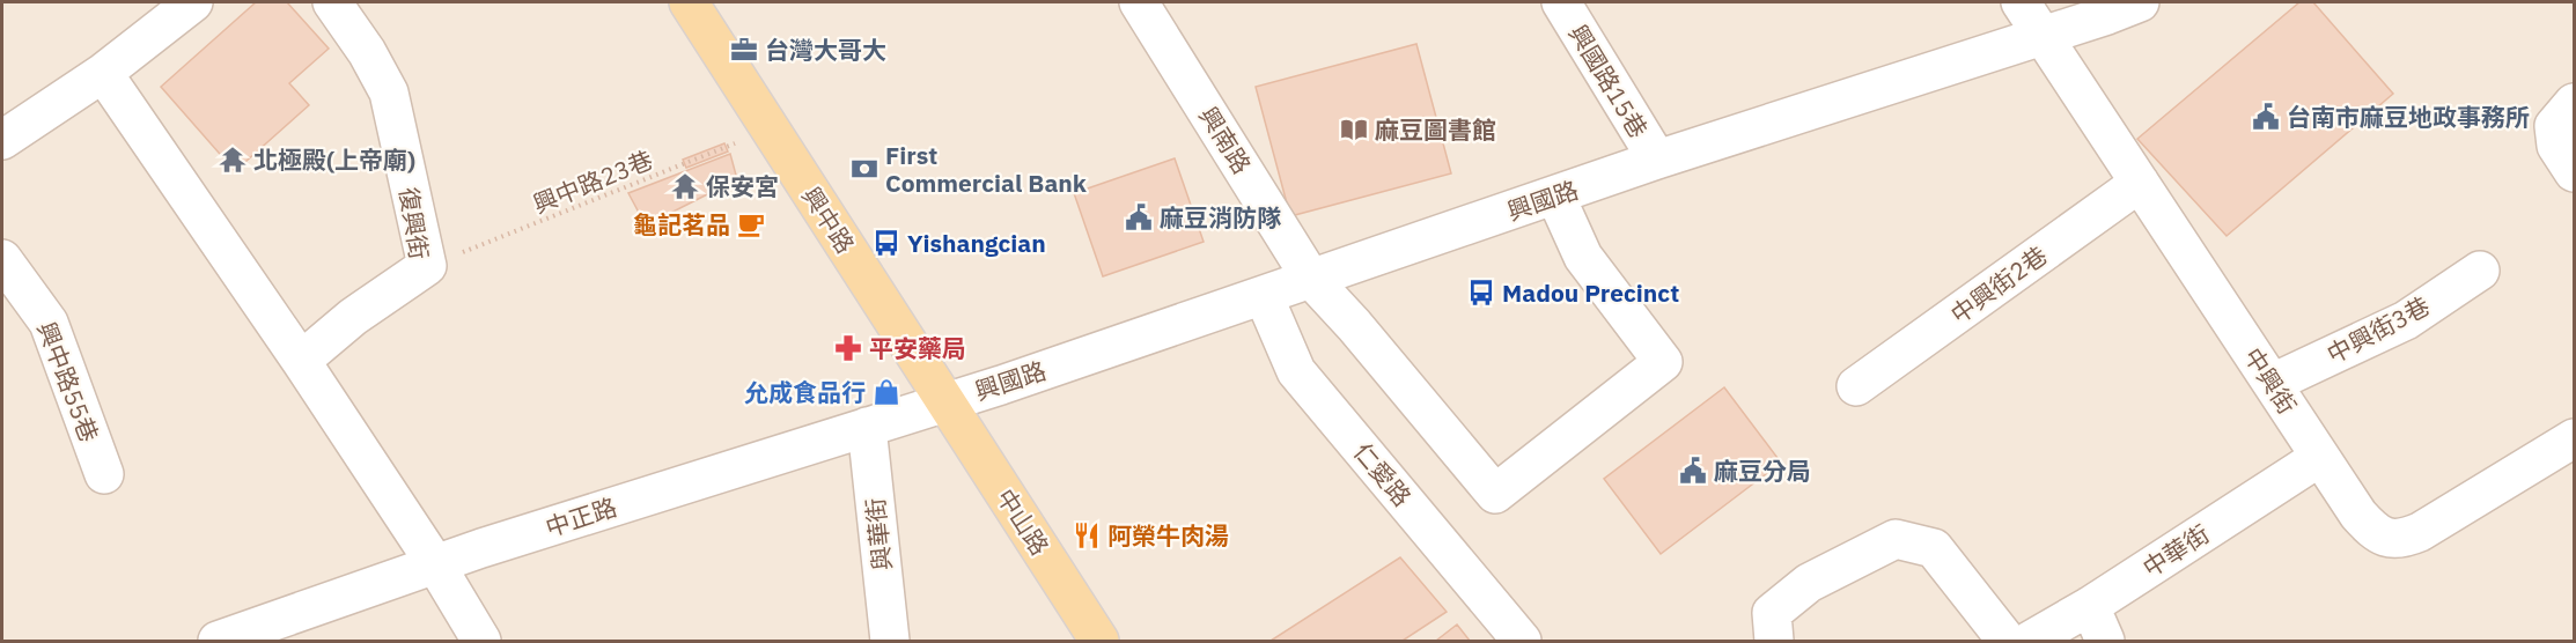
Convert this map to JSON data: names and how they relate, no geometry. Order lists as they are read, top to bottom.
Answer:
{
  "streets": {
    "main road": ["興中路", "中山路"],
    "street": [
      "興國路15巷",
      "興南路",
      "興國路",
      "復興街",
      "中興街2巷",
      "中興街3巷",
      "中興街",
      "興中路55巷",
      "仁愛路",
      "中正路",
      "與華街",
      "中華街"
    ],
    "path": ["興中路23巷"]
  },
  "crossings": [
    ["興國路15巷", "興國路"],
    ["興南路", "興國路"],
    ["興中路23巷", "興中路"],
    ["興中路23巷", "復興街"],
    ["興國路", "興中路"],
    ["興國路", "中興街"],
    ["興國路", "仁愛路"],
    ["興國路", "中正路"],
    ["興國路", "中山路"],
    ["興中路", "中正路"],
    ["興中路", "中山路"],
    ["中興街2巷", "中興街"],
    ["中興街3巷", "中興街"],
    ["中興街", "中華街"],
    ["中正路", "中山路"],
    ["中正路", "與華街"]
  ],
  "places": {
    "office": ["台灣大哥大"],
    "public building": ["台南市麻豆地政事務所", "麻豆消防隊", "麻豆分局"],
    "library": ["麻豆圖書館"],
    "temple": ["北極殿(上帝廟)", "保安宮"],
    "bank": ["First Commercial Bank"],
    "cafe": ["龜記茗品"],
    "bus stop": ["Yishangcian", "Madou Precinct"],
    "pharmacy": ["平安藥局"],
    "shop": ["允成食品行"],
    "restaurant": ["阿榮牛肉湯"]
  }
}
